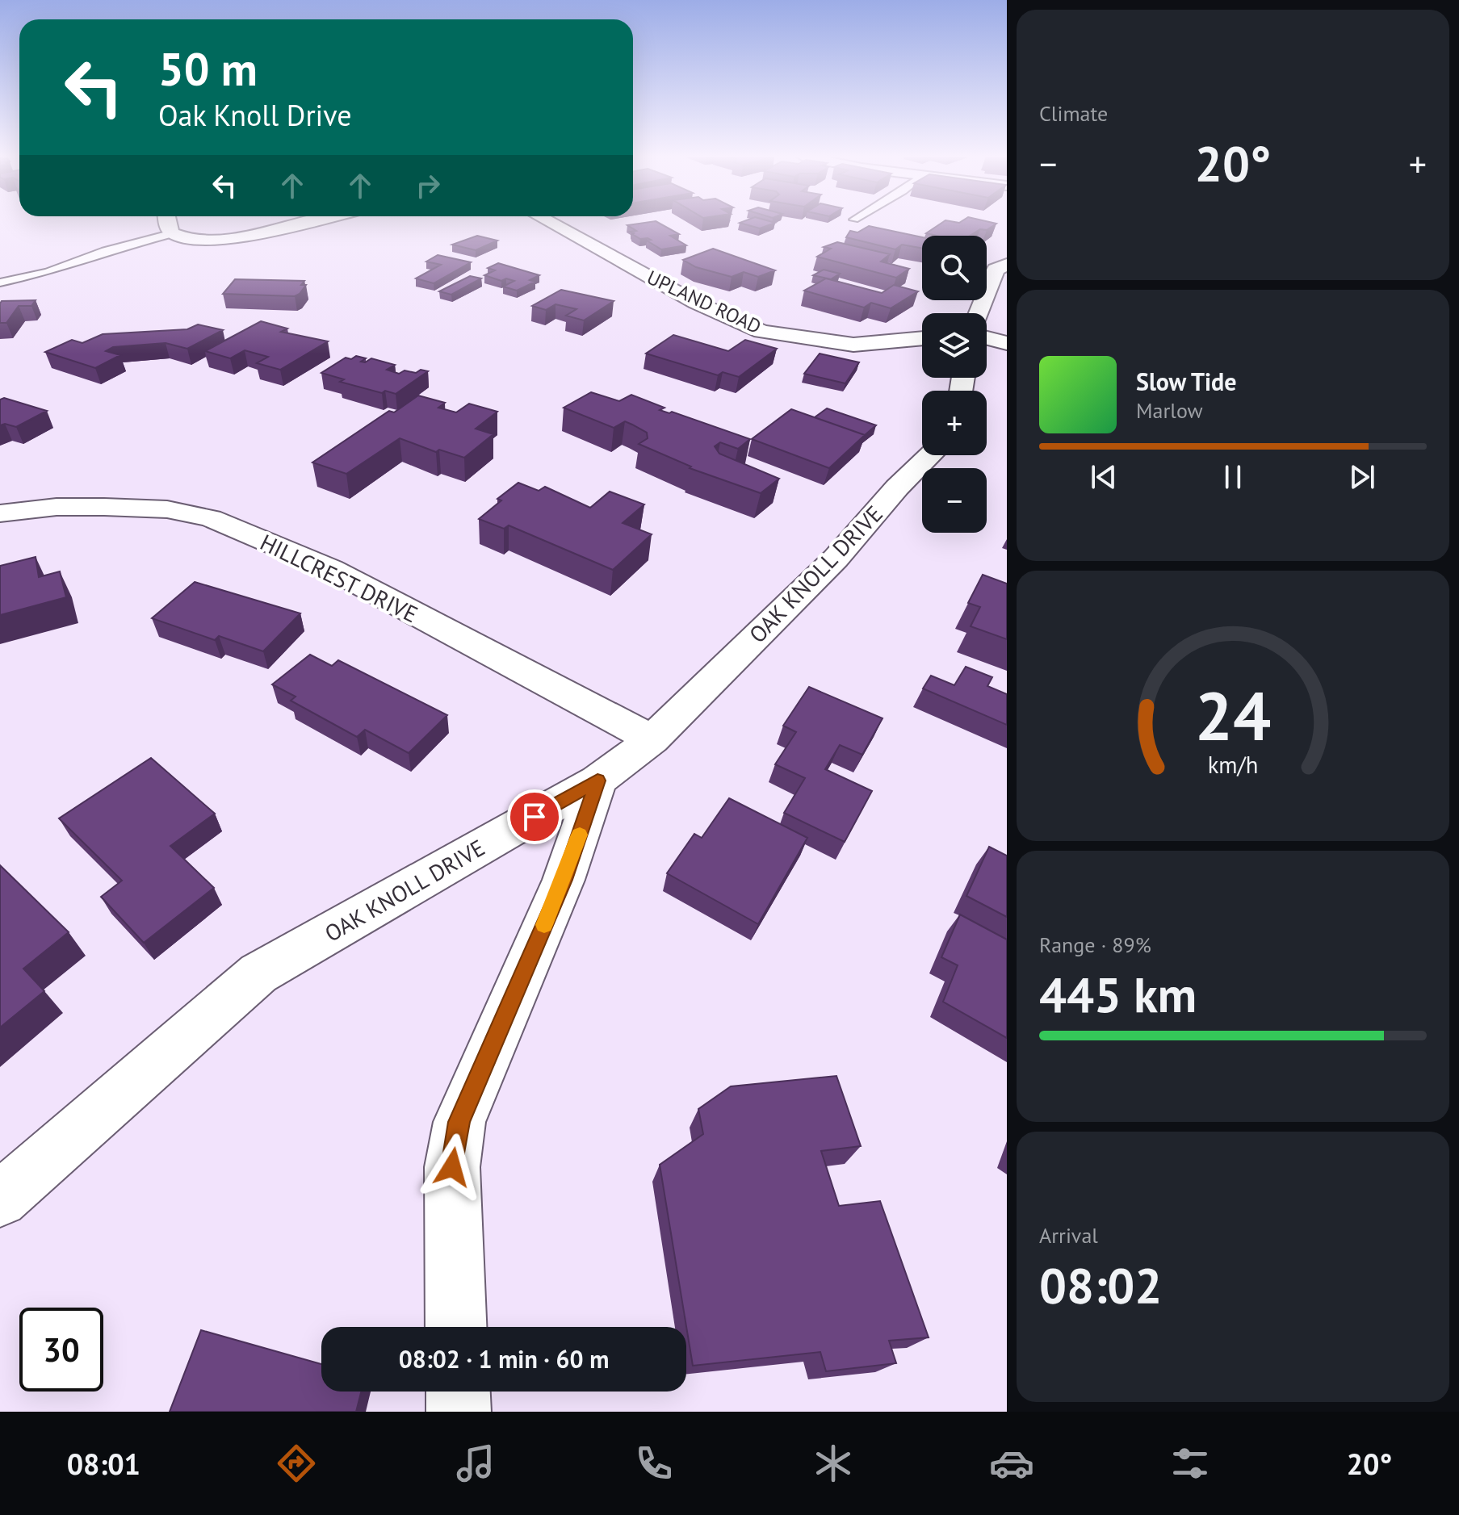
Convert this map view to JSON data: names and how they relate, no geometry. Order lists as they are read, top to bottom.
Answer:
{
  "streets": {
    "street": ["UPLAND ROAD", "OAK KNOLL DRIVE", "HILLCREST DRIVE"]
  },
  "crossings": [
    ["OAK KNOLL DRIVE", "HILLCREST DRIVE"]
  ],
  "page": {
    "tile": [
      "Climate",
      ["Range · 89%", "445 km"],
      ["Arrival", "08:02"]
    ],
    "turn": ["50 m", "Oak Knoll Drive"],
    "heat": ["−", "20°", "+"],
    "map_buttons": ["+", "−"],
    "song": ["Slow Tide", "Marlow"],
    "limit": "30",
    "trip": "08:02 · 1 min · 60 m",
    "tabs": ["08:01", "20°"],
    "gauge": ["24", "km/h"]
  }
}
